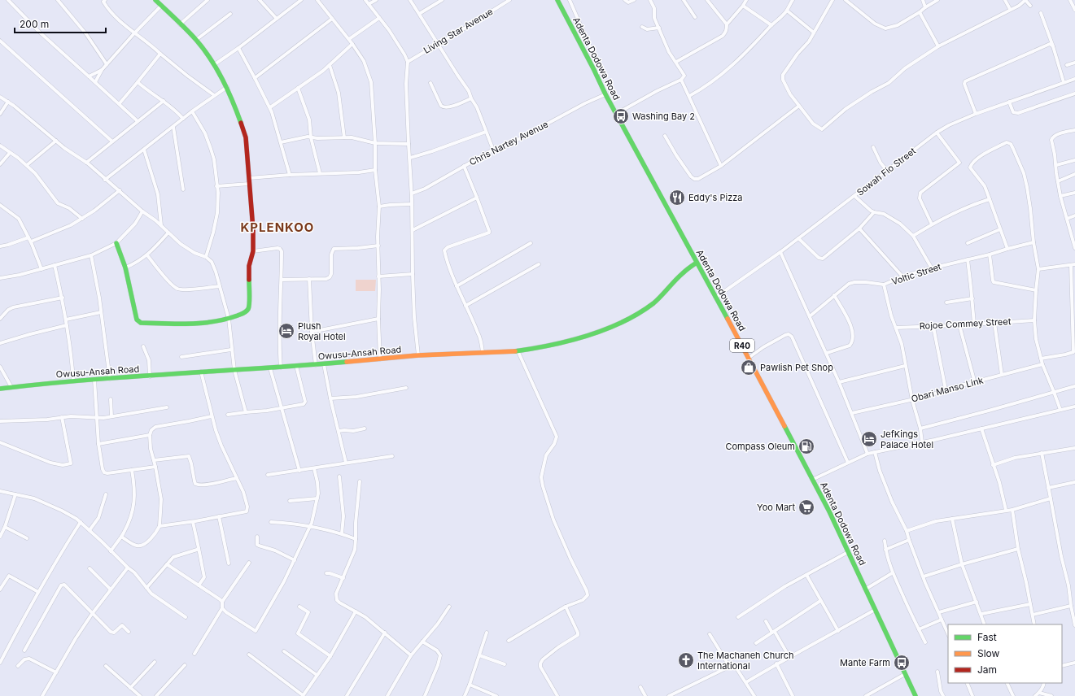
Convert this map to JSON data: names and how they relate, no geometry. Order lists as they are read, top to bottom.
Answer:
{
  "streets": {
    "street": [
      "Living Star Avenue",
      "Adenta Dodowa Road",
      "Chris Nartey Avenue",
      "Sowah Fio Street",
      "Voltic Street",
      "Rojoe Commey Street",
      "R40",
      "Owusu-Ansah Road",
      "Obari Manso Link"
    ]
  },
  "crossings": [
    ["Adenta Dodowa Road", "Chris Nartey Avenue"],
    ["Adenta Dodowa Road", "Sowah Fio Street"],
    ["Adenta Dodowa Road", "Owusu-Ansah Road"]
  ],
  "districts": ["KPLENKOO"],
  "places": {
    "bus stop": ["Washing Bay 2", "Mante Farm"],
    "restaurant": ["Eddy's Pizza"],
    "hotel": ["Plush Royal Hotel", "JefKings Palace Hotel"],
    "shop": ["Pawlish Pet Shop"],
    "fuel station": ["Compass Oleum"],
    "supermarket": ["Yoo Mart"],
    "church": ["The Machaneh Church International"]
  },
  "legend": ["Fast", "Slow", "Jam"],
  "scale_bar": "200 m"
}
